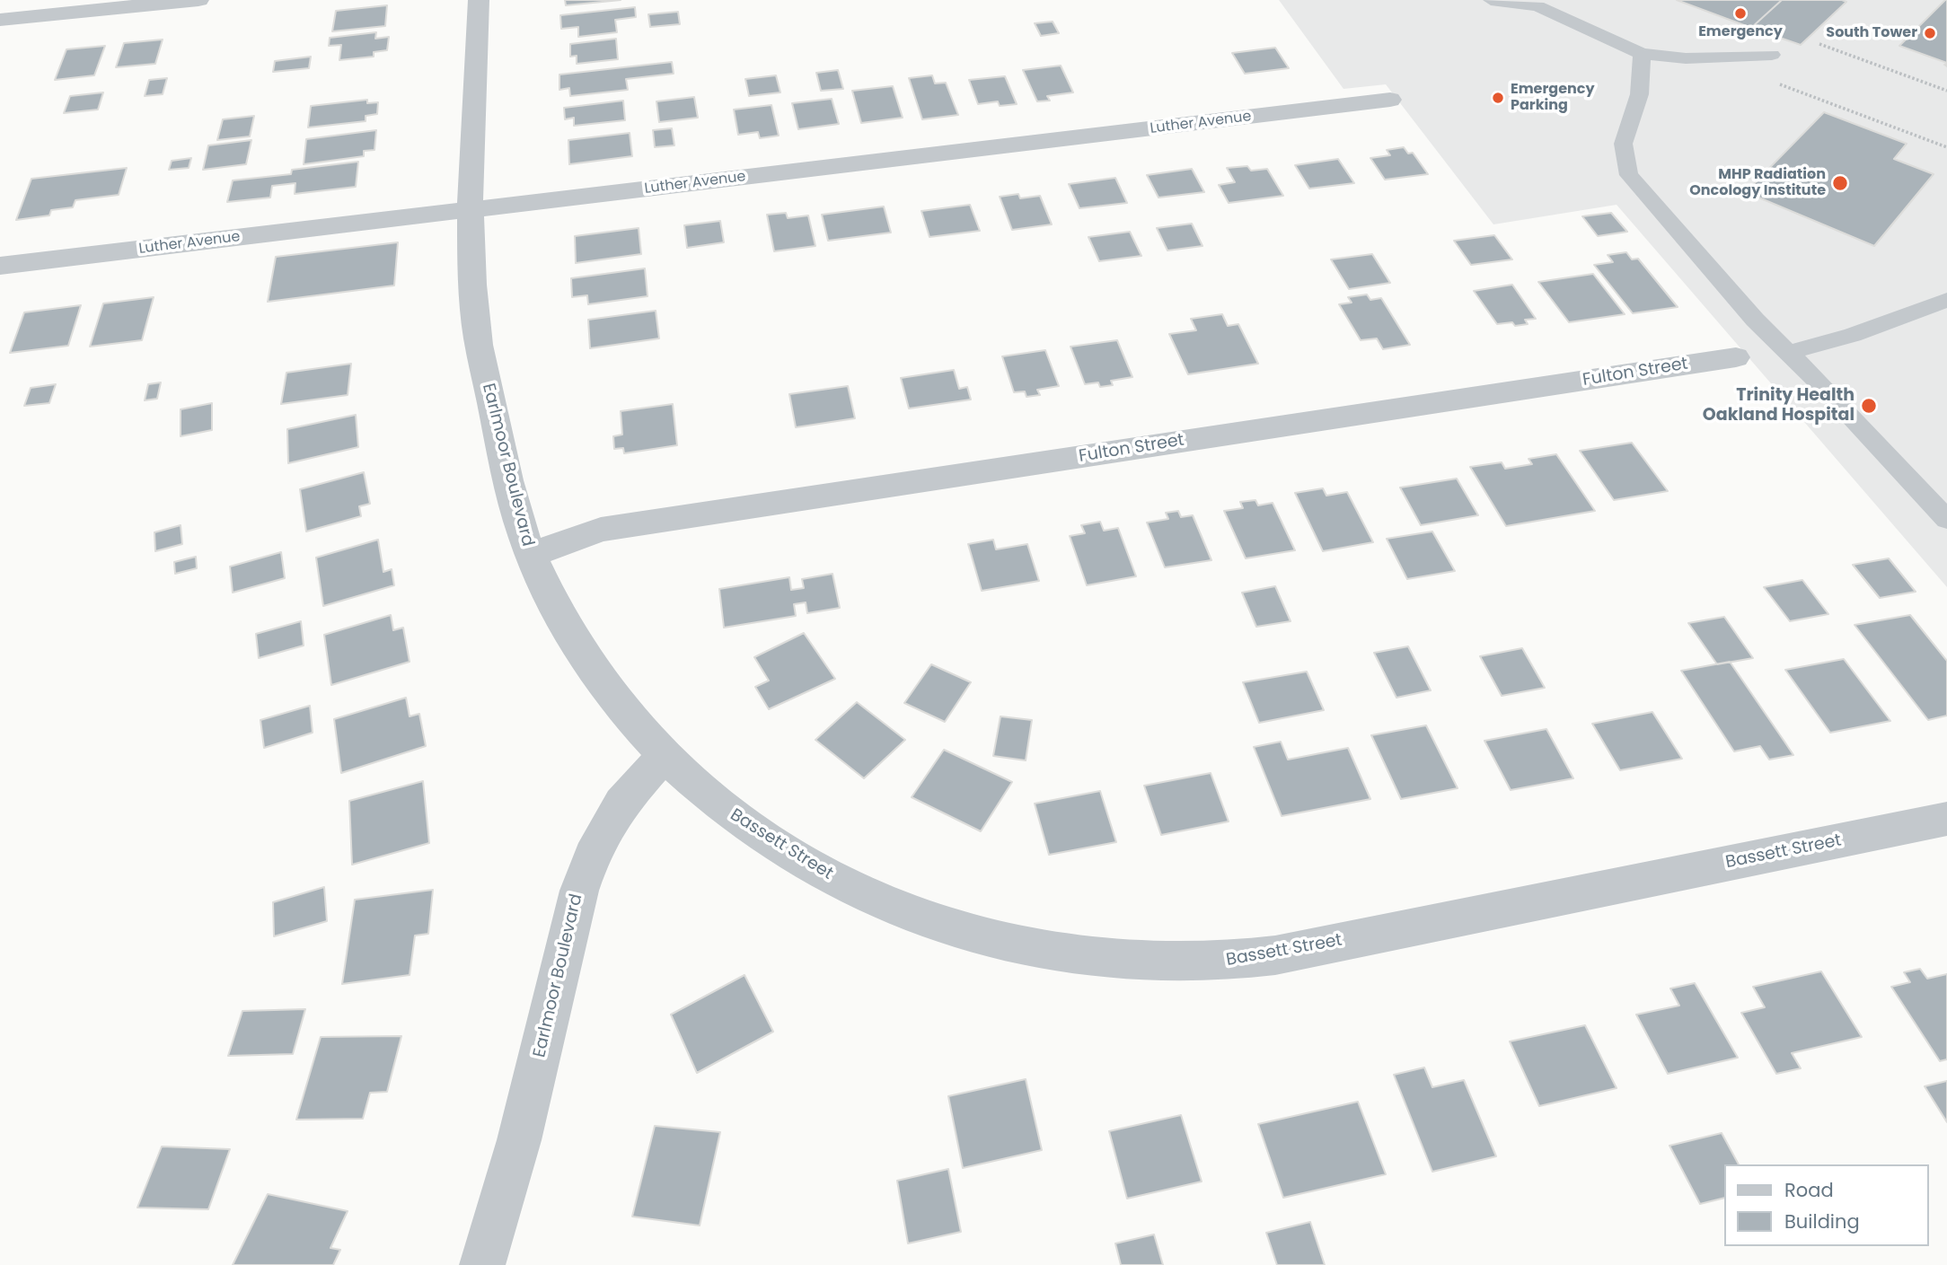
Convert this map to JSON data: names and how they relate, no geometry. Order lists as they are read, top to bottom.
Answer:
{
  "streets": {
    "street": [
      "Luther Avenue",
      "Fulton Street",
      "Earlmoor Boulevard",
      "Bassett Street"
    ]
  },
  "crossings": [
    ["Luther Avenue", "Earlmoor Boulevard"],
    ["Fulton Street", "Earlmoor Boulevard"],
    ["Earlmoor Boulevard", "Bassett Street"]
  ],
  "places": [
    "Emergency",
    "South Tower",
    "Emergency Parking",
    "MHP Radiation Oncology Institute",
    "Trinity Health Oakland Hospital"
  ],
  "legend": ["Road", "Building"]
}
